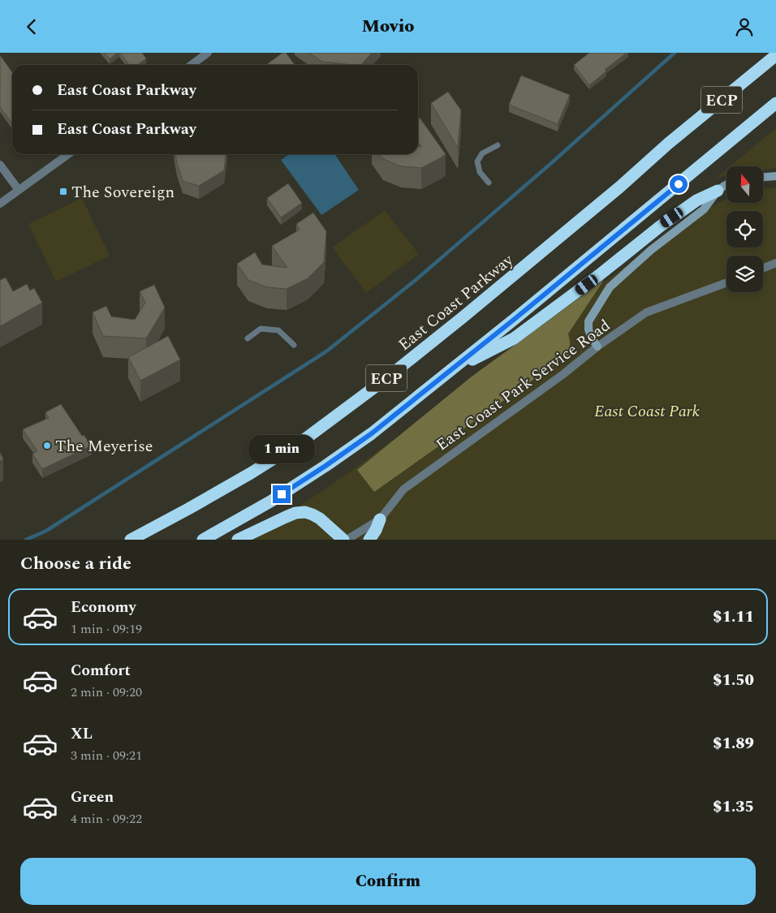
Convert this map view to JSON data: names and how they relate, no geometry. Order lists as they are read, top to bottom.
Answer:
{
  "streets": {
    "highway": ["ECP", "East Coast Parkway"],
    "street": ["East Coast Park Service Road"]
  },
  "parks": ["East Coast Park"],
  "places": {
    "transit": ["The Sovereign"],
    "other": ["The Meyerise"]
  },
  "north": "top",
  "page": {
    "header": "Movio",
    "banner": ["East Coast Parkway", "East Coast Parkway"],
    "bubble": "1 min",
    "heading": "Choose a ride",
    "list": [
      {
        "name": "Economy",
        "note": "1 min · 09:19",
        "value": "$1.11"
      },
      {
        "name": "Comfort",
        "note": "2 min · 09:20",
        "value": "$1.50"
      },
      {
        "name": "XL",
        "note": "3 min · 09:21",
        "value": "$1.89"
      },
      {
        "name": "Green",
        "note": "4 min · 09:22",
        "value": "$1.35"
      }
    ],
    "buttons": "Confirm"
  }
}
